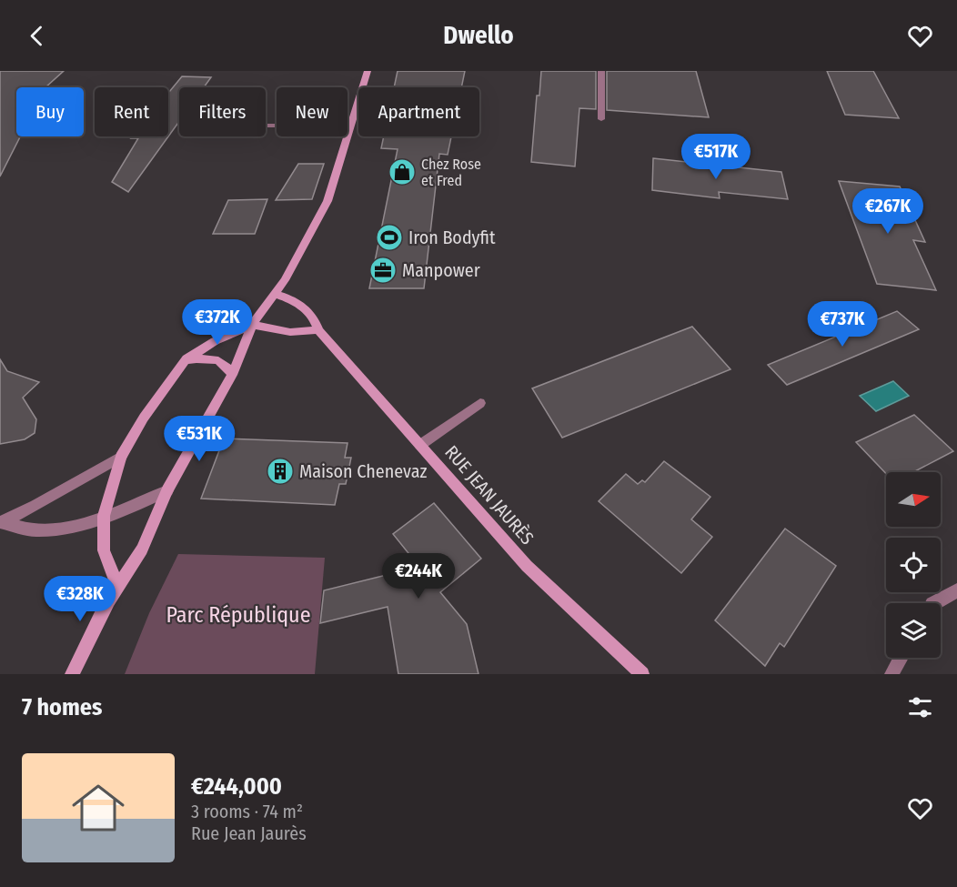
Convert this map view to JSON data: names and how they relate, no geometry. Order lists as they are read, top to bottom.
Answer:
{
  "streets": {
    "main road": ["RUE JEAN JAURÈS"]
  },
  "parks": ["Parc République"],
  "places": {
    "shop": ["Chez Rose et Fred"],
    "sports": ["Iron Bodyfit"],
    "office": ["Manpower"],
    "building": ["Maison Chenevaz"]
  },
  "north": "right",
  "page": {
    "header": "Dwello",
    "chip": [
      "Buy",
      "Rent",
      "Filters",
      "New",
      "Apartment"
    ],
    "price": [
      "€517K",
      "€267K",
      "€372K",
      "€737K",
      "€531K",
      "€244K",
      "€328K"
    ],
    "heading": "7 homes",
    "list": [
      {
        "name": "€244,000",
        "note": "3 rooms · 74 m² · Rue Jean Jaurès"
      }
    ]
  }
}
